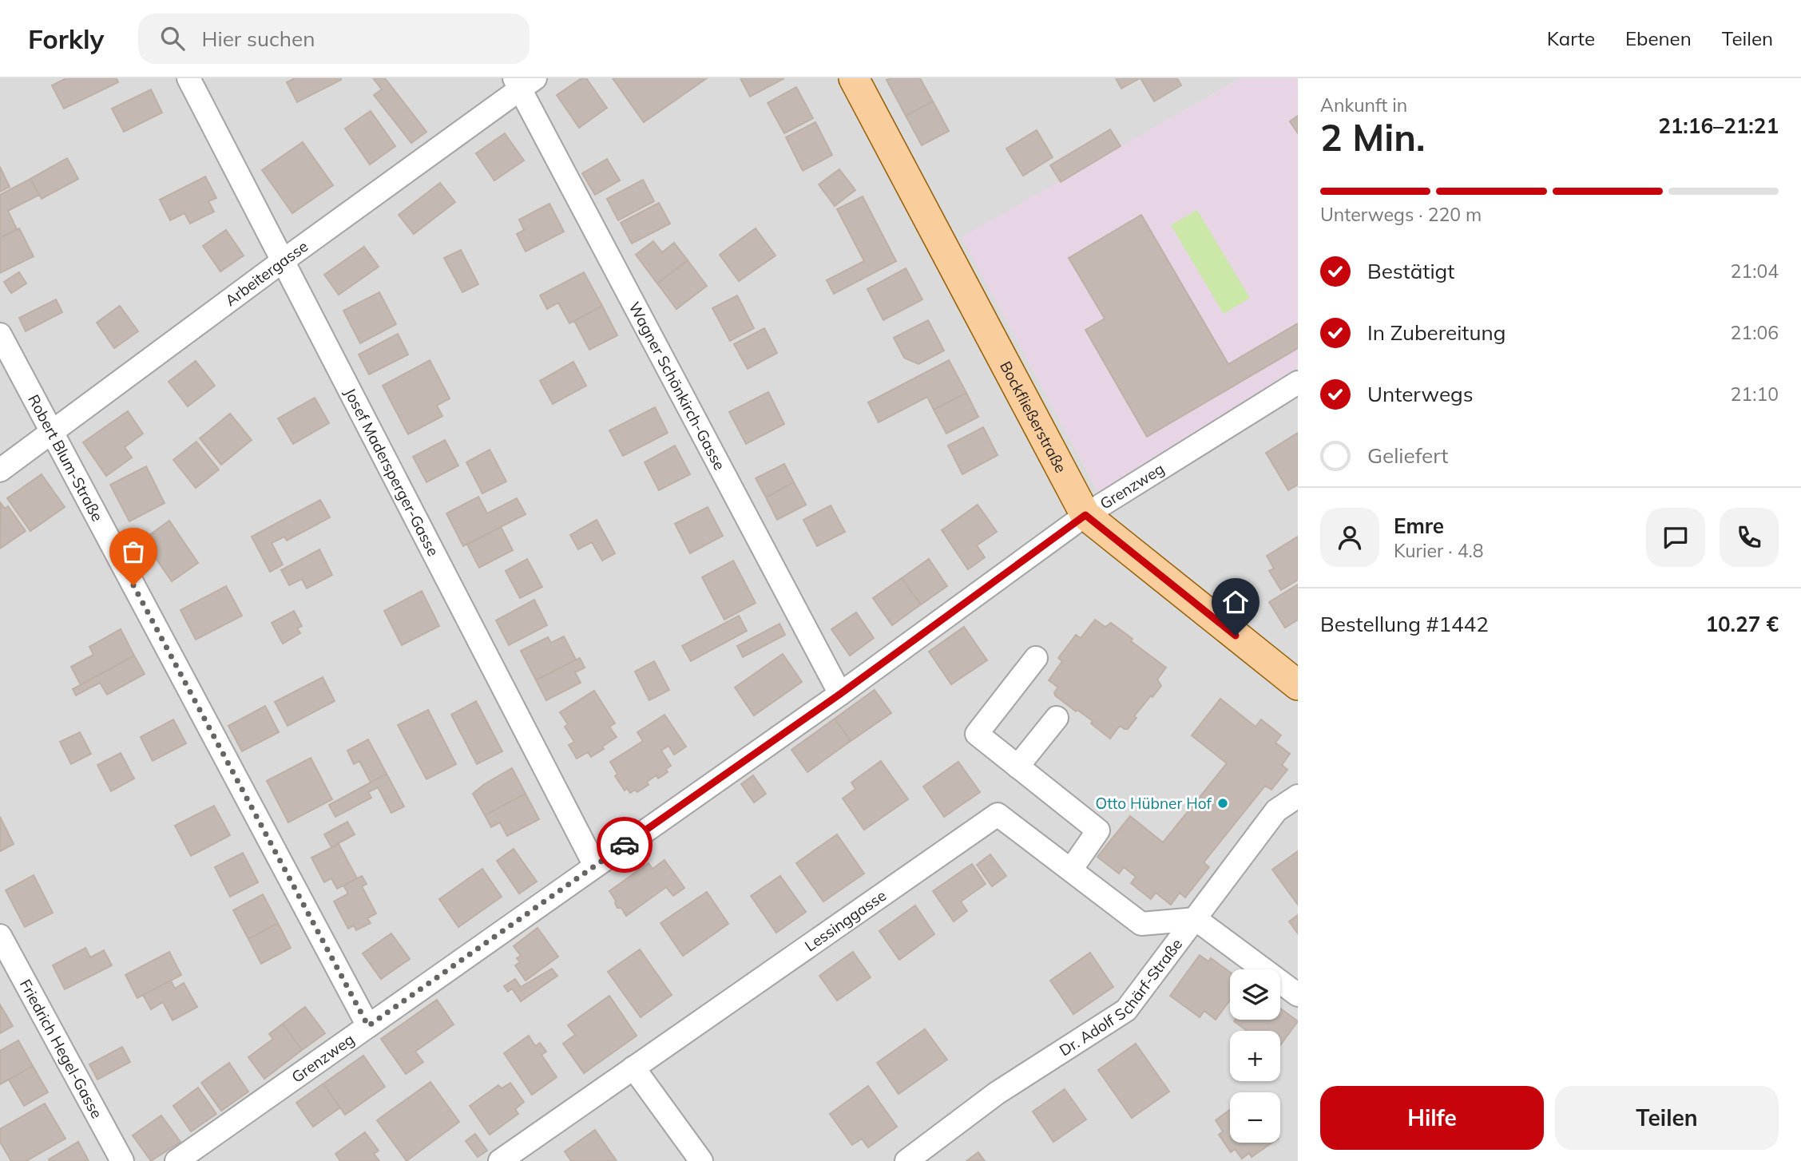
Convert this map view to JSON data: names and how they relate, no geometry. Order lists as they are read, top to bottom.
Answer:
{
  "streets": {
    "main road": ["Bockfließerstraße"],
    "street": [
      "Arbeitergasse",
      "Wagner Schönkirch-Gasse",
      "Robert Blum-Straße",
      "Josef Madersperger-Gasse",
      "Grenzweg",
      "Lessinggasse",
      "Dr. Adolf Schärf-Straße",
      "Friedrich Hegel-Gasse"
    ]
  },
  "crossings": [
    ["Arbeitergasse", "Wagner Schönkirch-Gasse"],
    ["Arbeitergasse", "Robert Blum-Straße"],
    ["Arbeitergasse", "Josef Madersperger-Gasse"],
    ["Wagner Schönkirch-Gasse", "Grenzweg"],
    ["Bockfließerstraße", "Grenzweg"],
    ["Robert Blum-Straße", "Grenzweg"],
    ["Josef Madersperger-Gasse", "Grenzweg"],
    ["Lessinggasse", "Dr. Adolf Schärf-Straße"]
  ],
  "places": ["Otto Hübner Hof"],
  "page": {
    "header": "Forkly",
    "search": "Hier suchen",
    "nav": ["Karte", "Ebenen", "Teilen"],
    "heading": ["2 Min.", "Ankunft in", "21:16–21:21"],
    "panel": [
      "Emre",
      "Kurier · 4.8",
      "Bestellung #1442",
      "10.27 €"
    ],
    "bar": "Unterwegs · 220 m",
    "list": [
      ["Bestätigt", "21:04"],
      ["In Zubereitung", "21:06"],
      ["Unterwegs", "21:10"],
      "Geliefert"
    ],
    "map_buttons": ["+", "−"],
    "buttons": ["Hilfe", "Teilen"]
  }
}
